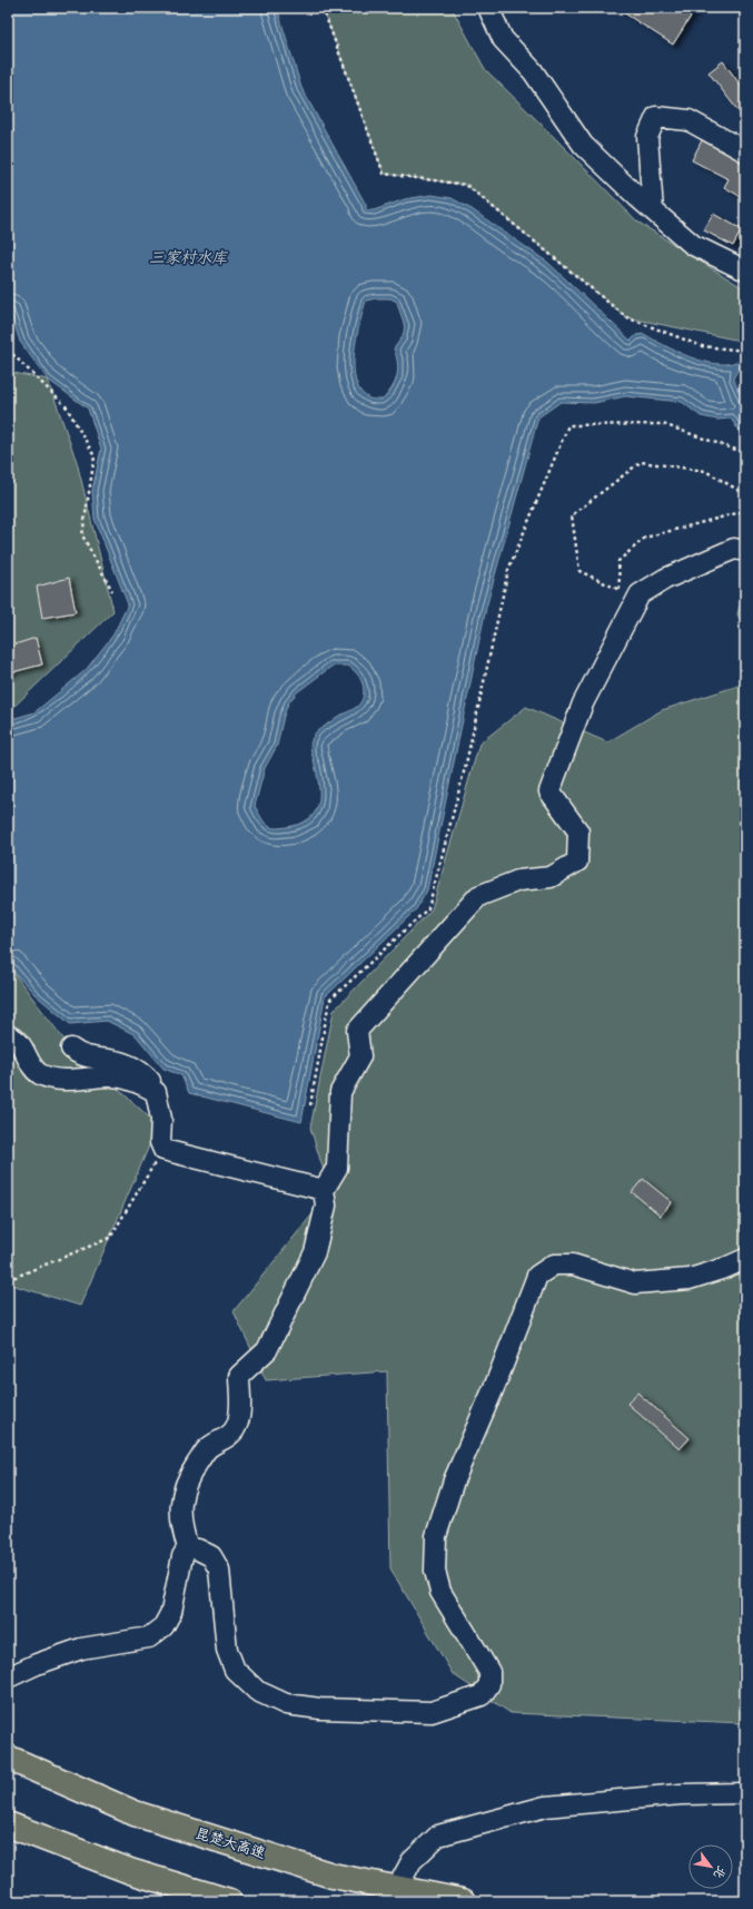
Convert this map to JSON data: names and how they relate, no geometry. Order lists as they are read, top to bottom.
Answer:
{
  "streets": {
    "highway": ["昆楚大高速"]
  },
  "water": ["三家村水库"],
  "north": "bottom right"
}
